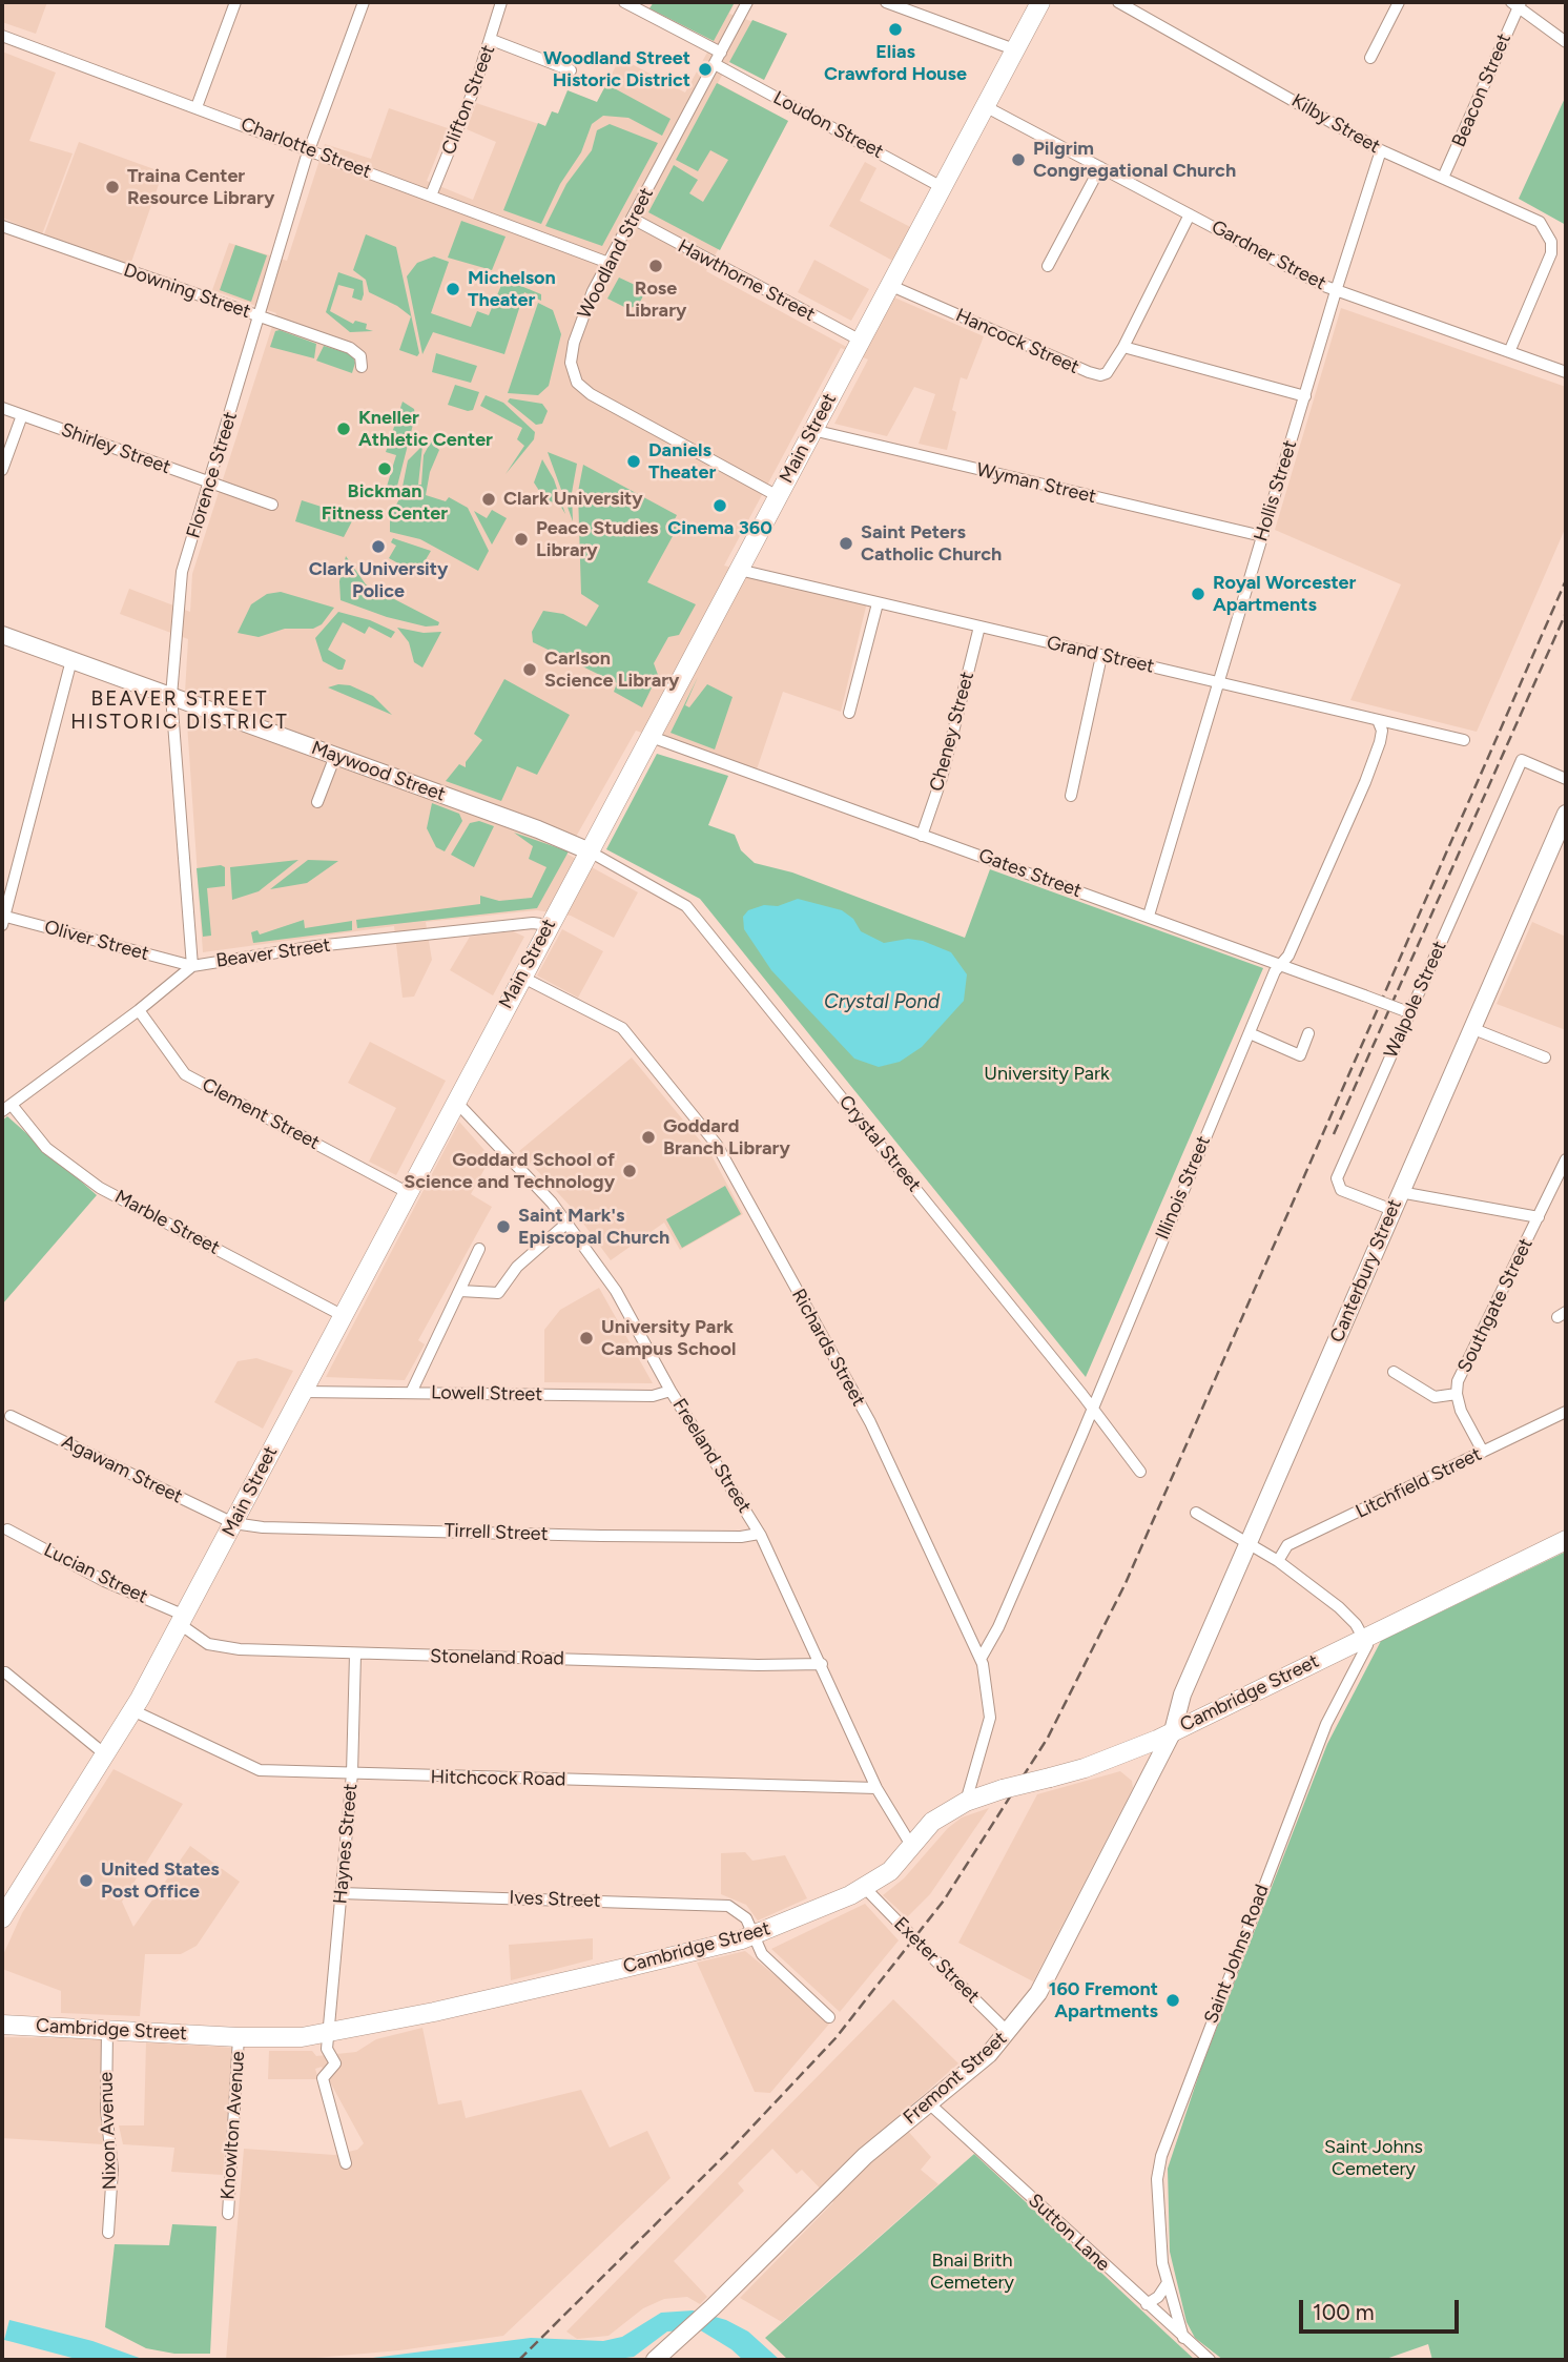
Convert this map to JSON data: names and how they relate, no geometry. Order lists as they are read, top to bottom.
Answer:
{
  "streets": {
    "main road": ["Main Street", "Cambridge Street"],
    "street": [
      "Beacon Street",
      "Clifton Street",
      "Kilby Street",
      "Loudon Street",
      "Charlotte Street",
      "Woodland Street",
      "Gardner Street",
      "Hawthorne Street",
      "Downing Street",
      "Hancock Street",
      "Shirley Street",
      "Florence Street",
      "Wyman Street",
      "Hollis Street",
      "Grand Street",
      "Cheney Street",
      "Maywood Street",
      "Gates Street",
      "Oliver Street",
      "Beaver Street",
      "Walpole Street",
      "Clement Street",
      "Crystal Street",
      "Illinois Street",
      "Marble Street",
      "Canterbury Street",
      "Southgate Street",
      "Richards Street",
      "Lowell Street",
      "Freeland Street",
      "Agawam Street",
      "Litchfield Street",
      "Tirrell Street",
      "Lucian Street",
      "Stoneland Road",
      "Hitchcock Road",
      "Haynes Street",
      "Ives Street",
      "Saint Johns Road",
      "Exeter Street",
      "Fremont Street",
      "Knowlton Avenue",
      "Nixon Avenue",
      "Sutton Lane"
    ]
  },
  "crossings": [
    ["Beacon Street", "Kilby Street"],
    ["Clifton Street", "Charlotte Street"],
    ["Kilby Street", "Gardner Street"],
    ["Kilby Street", "Hollis Street"],
    ["Loudon Street", "Woodland Street"],
    ["Loudon Street", "Main Street"],
    ["Charlotte Street", "Woodland Street"],
    ["Charlotte Street", "Florence Street"],
    ["Woodland Street", "Hawthorne Street"],
    ["Woodland Street", "Main Street"],
    ["Gardner Street", "Main Street"],
    ["Gardner Street", "Hollis Street"],
    ["Hawthorne Street", "Main Street"],
    ["Downing Street", "Florence Street"],
    ["Hancock Street", "Main Street"],
    ["Main Street", "Wyman Street"],
    ["Main Street", "Grand Street"],
    ["Main Street", "Maywood Street"],
    ["Main Street", "Gates Street"],
    ["Main Street", "Beaver Street"],
    ["Main Street", "Clement Street"],
    ["Main Street", "Crystal Street"],
    ["Main Street", "Marble Street"],
    ["Main Street", "Richards Street"],
    ["Main Street", "Lowell Street"],
    ["Main Street", "Freeland Street"],
    ["Main Street", "Agawam Street"],
    ["Main Street", "Tirrell Street"],
    ["Main Street", "Lucian Street"],
    ["Main Street", "Stoneland Road"],
    ["Main Street", "Hitchcock Road"],
    ["Shirley Street", "Florence Street"],
    ["Florence Street", "Maywood Street"],
    ["Florence Street", "Oliver Street"],
    ["Florence Street", "Beaver Street"],
    ["Wyman Street", "Hollis Street"],
    ["Hollis Street", "Grand Street"],
    ["Hollis Street", "Gates Street"],
    ["Grand Street", "Cheney Street"],
    ["Grand Street", "Illinois Street"],
    ["Cheney Street", "Gates Street"],
    ["Maywood Street", "Crystal Street"],
    ["Gates Street", "Walpole Street"],
    ["Gates Street", "Illinois Street"],
    ["Oliver Street", "Beaver Street"],
    ["Beaver Street", "Clement Street"],
    ["Beaver Street", "Marble Street"],
    ["Walpole Street", "Canterbury Street"],
    ["Crystal Street", "Illinois Street"],
    ["Illinois Street", "Richards Street"],
    ["Canterbury Street", "Cambridge Street"],
    ["Canterbury Street", "Fremont Street"],
    ["Southgate Street", "Litchfield Street"],
    ["Richards Street", "Cambridge Street"],
    ["Lowell Street", "Freeland Street"],
    ["Freeland Street", "Tirrell Street"],
    ["Freeland Street", "Stoneland Road"],
    ["Freeland Street", "Cambridge Street"],
    ["Freeland Street", "Hitchcock Road"],
    ["Agawam Street", "Tirrell Street"],
    ["Lucian Street", "Stoneland Road"],
    ["Stoneland Road", "Haynes Street"],
    ["Cambridge Street", "Haynes Street"],
    ["Cambridge Street", "Ives Street"],
    ["Cambridge Street", "Saint Johns Road"],
    ["Cambridge Street", "Exeter Street"],
    ["Cambridge Street", "Fremont Street"],
    ["Cambridge Street", "Knowlton Avenue"],
    ["Cambridge Street", "Nixon Avenue"],
    ["Hitchcock Road", "Haynes Street"],
    ["Haynes Street", "Ives Street"],
    ["Saint Johns Road", "Sutton Lane"],
    ["Exeter Street", "Fremont Street"],
    ["Fremont Street", "Sutton Lane"]
  ],
  "districts": ["BEAVER STREET HISTORIC DISTRICT"],
  "water": ["Crystal Pond"],
  "parks": ["University Park", "Saint Johns Cemetery", "Bnai Brith Cemetery"],
  "places": [
    "Elias Crawford House",
    "Woodland Street Historic District",
    "Pilgrim Congregational Church",
    "Traina Center Resource Library",
    "Rose Library",
    "Michelson Theater",
    "Kneller Athletic Center",
    "Daniels Theater",
    "Bickman Fitness Center",
    "Clark University",
    "Cinema 360",
    "Peace Studies Library",
    "Saint Peters Catholic Church",
    "Clark University Police",
    "Royal Worcester Apartments",
    "Carlson Science Library",
    "Goddard Branch Library",
    "Goddard School of Science and Technology",
    "Saint Mark's Episcopal Church",
    "University Park Campus School",
    "United States Post Office",
    "160 Fremont Apartments"
  ],
  "scale_bar": "100 m"
}
